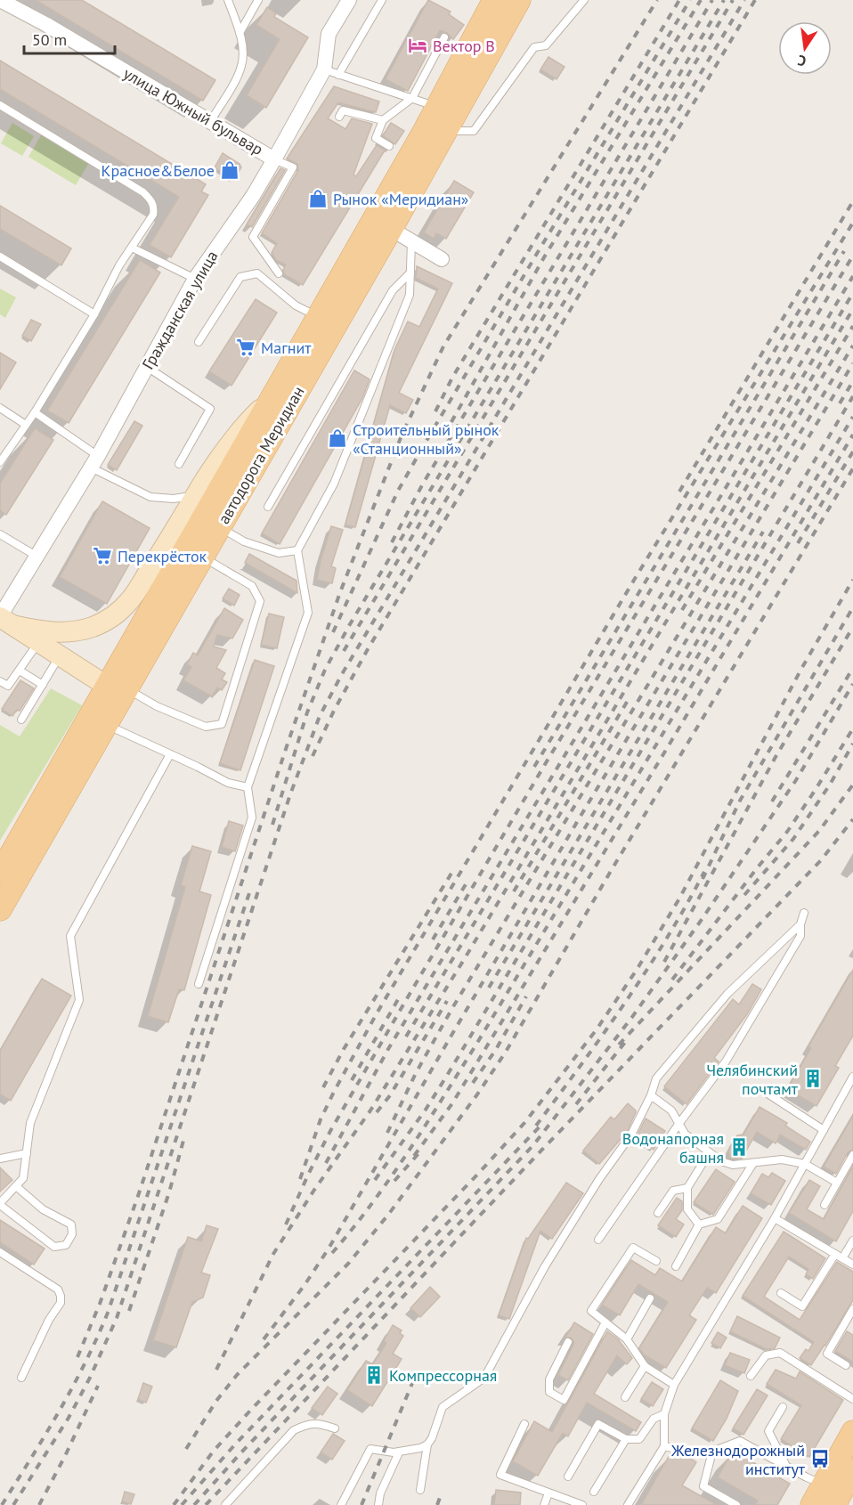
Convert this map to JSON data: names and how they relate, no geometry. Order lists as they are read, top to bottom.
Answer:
{
  "streets": {
    "main road": ["автодорога Меридиан"],
    "street": ["улица Южный бульвар", "Гражданская улица"]
  },
  "crossings": [
    ["улица Южный бульвар", "Гражданская улица"]
  ],
  "places": {
    "hotel": ["Вектор В"],
    "shop": ["Красное&Белое", "Рынок «Меридиан»", "Строительный рынок «Станционный»"],
    "supermarket": ["Магнит", "Перекрёсток"],
    "building": ["Челябинский почтамт", "Водонапорная башня", "Компрессорная"],
    "bus stop": ["Железнодорожный институт"]
  },
  "scale_bar": "50 m",
  "north": "bottom"
}
